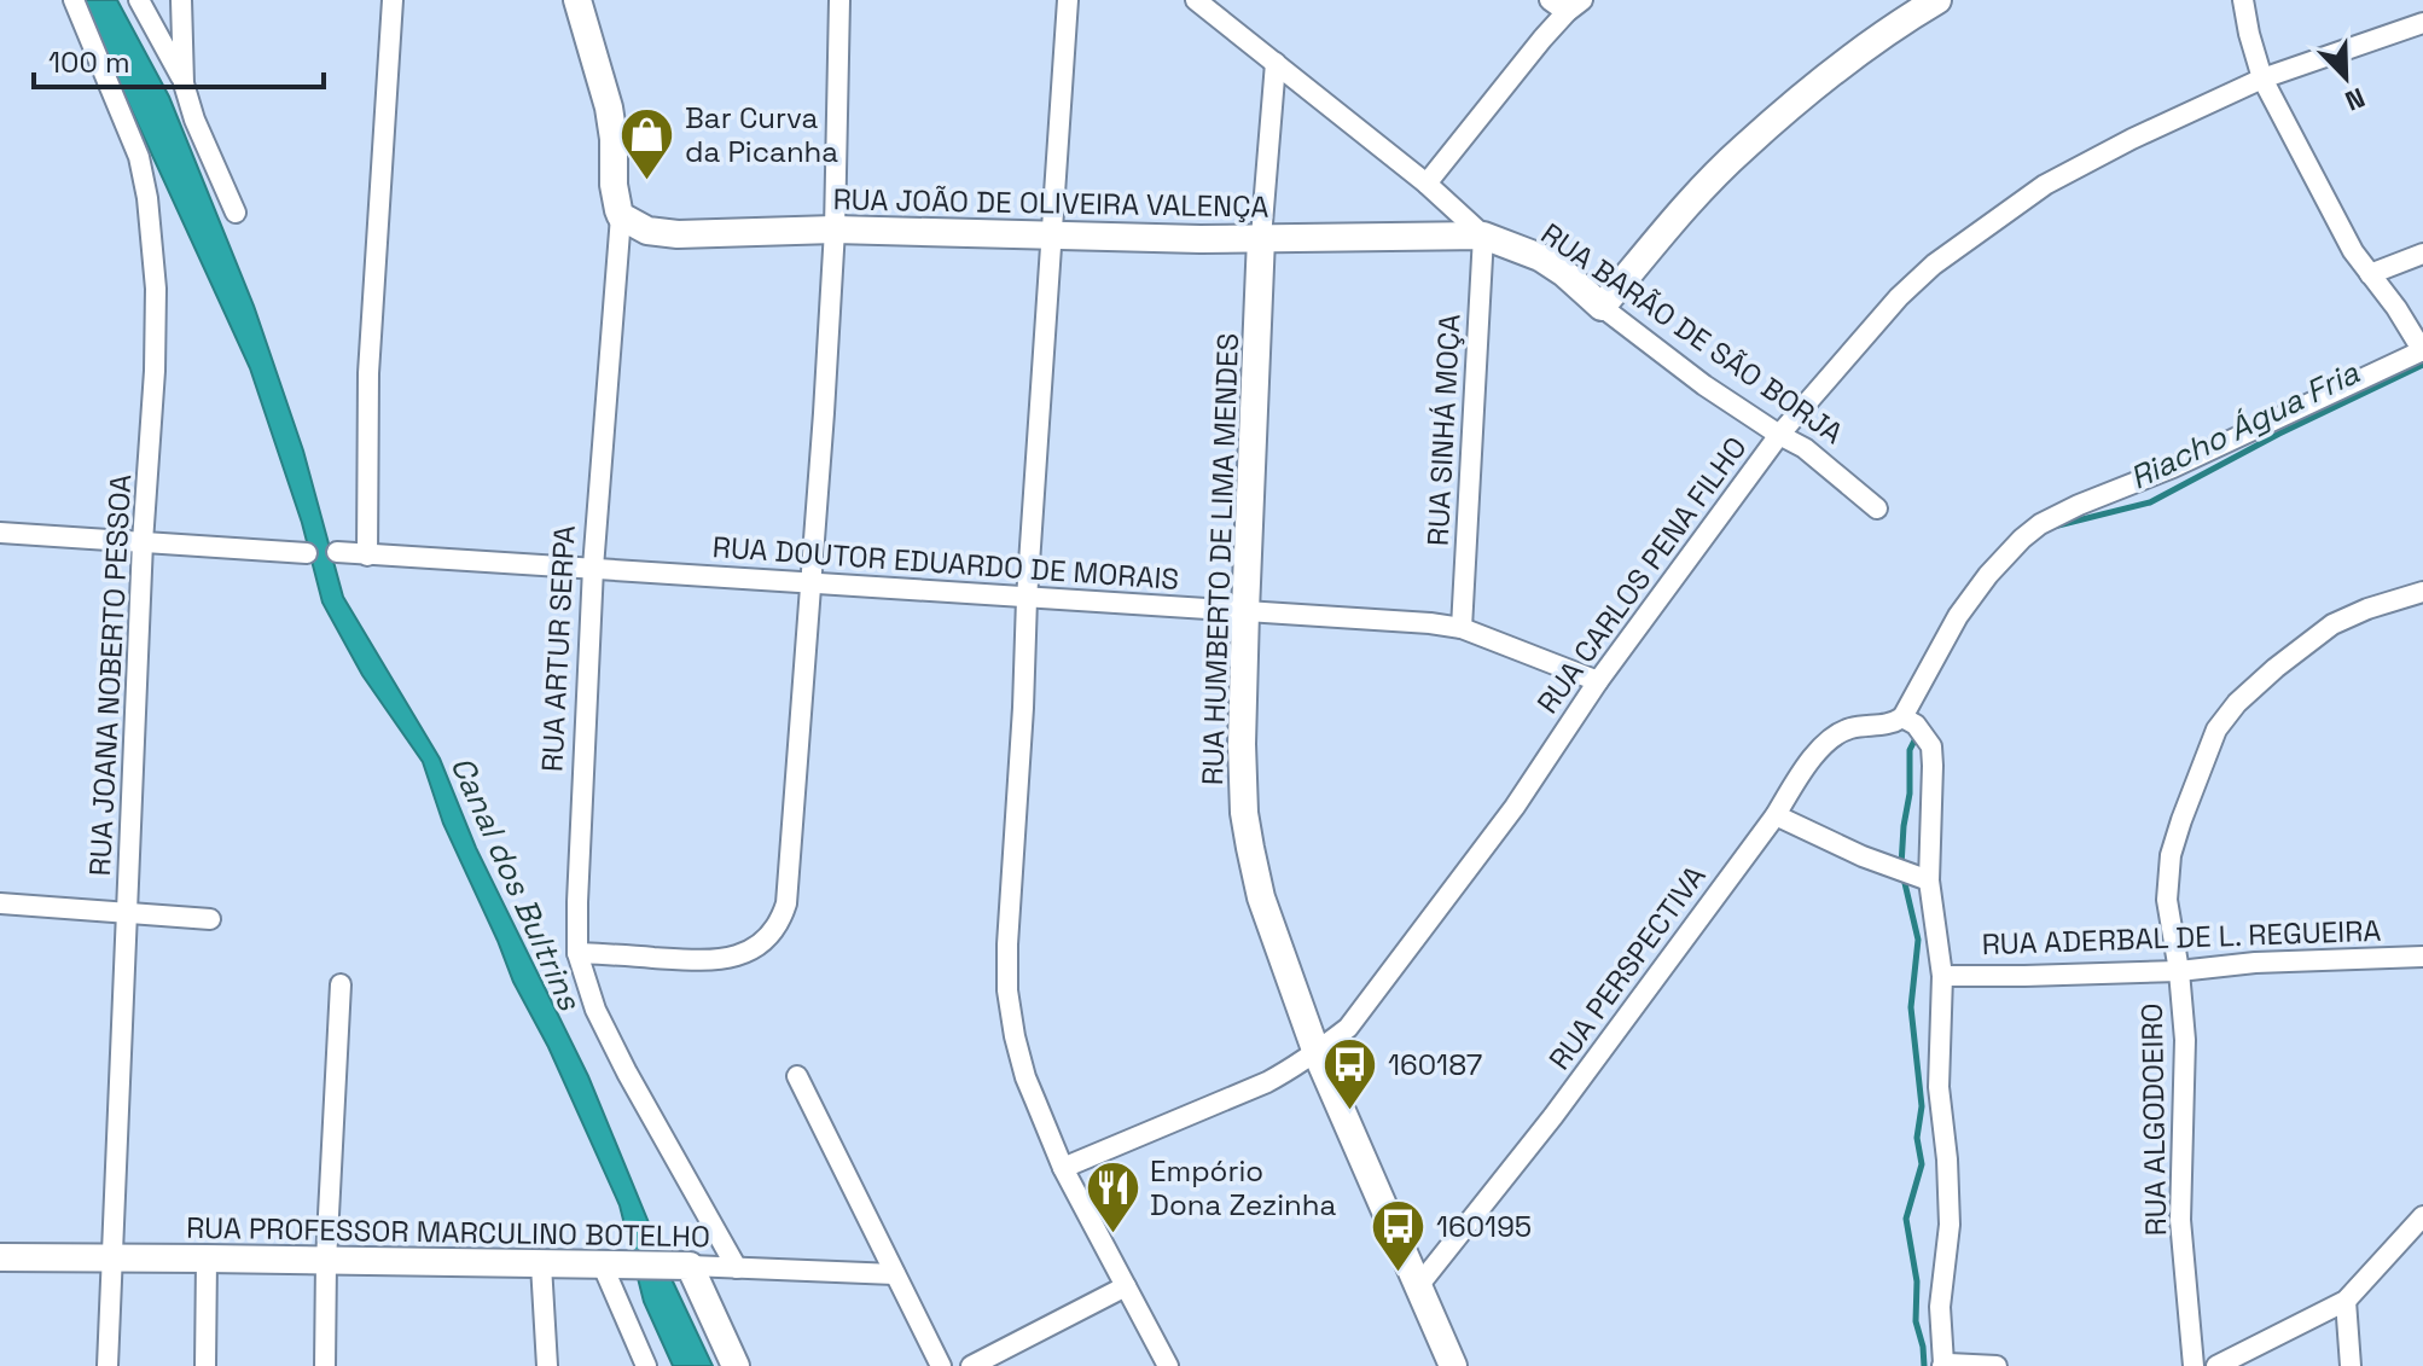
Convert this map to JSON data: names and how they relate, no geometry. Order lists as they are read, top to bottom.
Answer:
{
  "streets": {
    "street": [
      "RUA JOÃO DE OLIVEIRA VALENÇA",
      "RUA BARÃO DE SÃO BORJA",
      "RUA SINHÁ MOÇA",
      "RUA HUMBERTO DE LIMA MENDES",
      "RUA DOUTOR EDUARDO DE MORAIS",
      "RUA CARLOS PENA FILHO",
      "RUA ARTUR SERPA",
      "RUA JOANA NOBERTO PESSOA",
      "RUA ADERBAL DE L. REGUEIRA",
      "RUA PERSPECTIVA",
      "RUA ALGODOEIRO",
      "RUA PROFESSOR MARCULINO BOTELHO"
    ]
  },
  "crossings": [
    ["RUA JOÃO DE OLIVEIRA VALENÇA", "RUA BARÃO DE SÃO BORJA"],
    ["RUA JOÃO DE OLIVEIRA VALENÇA", "RUA SINHÁ MOÇA"],
    ["RUA JOÃO DE OLIVEIRA VALENÇA", "RUA HUMBERTO DE LIMA MENDES"],
    ["RUA JOÃO DE OLIVEIRA VALENÇA", "RUA ARTUR SERPA"],
    ["RUA BARÃO DE SÃO BORJA", "RUA SINHÁ MOÇA"],
    ["RUA BARÃO DE SÃO BORJA", "RUA HUMBERTO DE LIMA MENDES"],
    ["RUA BARÃO DE SÃO BORJA", "RUA CARLOS PENA FILHO"],
    ["RUA SINHÁ MOÇA", "RUA DOUTOR EDUARDO DE MORAIS"],
    ["RUA HUMBERTO DE LIMA MENDES", "RUA DOUTOR EDUARDO DE MORAIS"],
    ["RUA HUMBERTO DE LIMA MENDES", "RUA CARLOS PENA FILHO"],
    ["RUA HUMBERTO DE LIMA MENDES", "RUA PERSPECTIVA"],
    ["RUA DOUTOR EDUARDO DE MORAIS", "RUA CARLOS PENA FILHO"],
    ["RUA DOUTOR EDUARDO DE MORAIS", "RUA ARTUR SERPA"],
    ["RUA ARTUR SERPA", "RUA PROFESSOR MARCULINO BOTELHO"],
    ["RUA JOANA NOBERTO PESSOA", "RUA PROFESSOR MARCULINO BOTELHO"],
    ["RUA ADERBAL DE L. REGUEIRA", "RUA ALGODOEIRO"]
  ],
  "water": ["Riacho Água Fria", "Canal dos Bultrins"],
  "places": {
    "shop": ["Bar Curva da Picanha"],
    "bus stop": ["160187", "160195"],
    "restaurant": ["Empório Dona Zezinha"]
  },
  "scale_bar": "100 m",
  "north": "bottom right"
}
